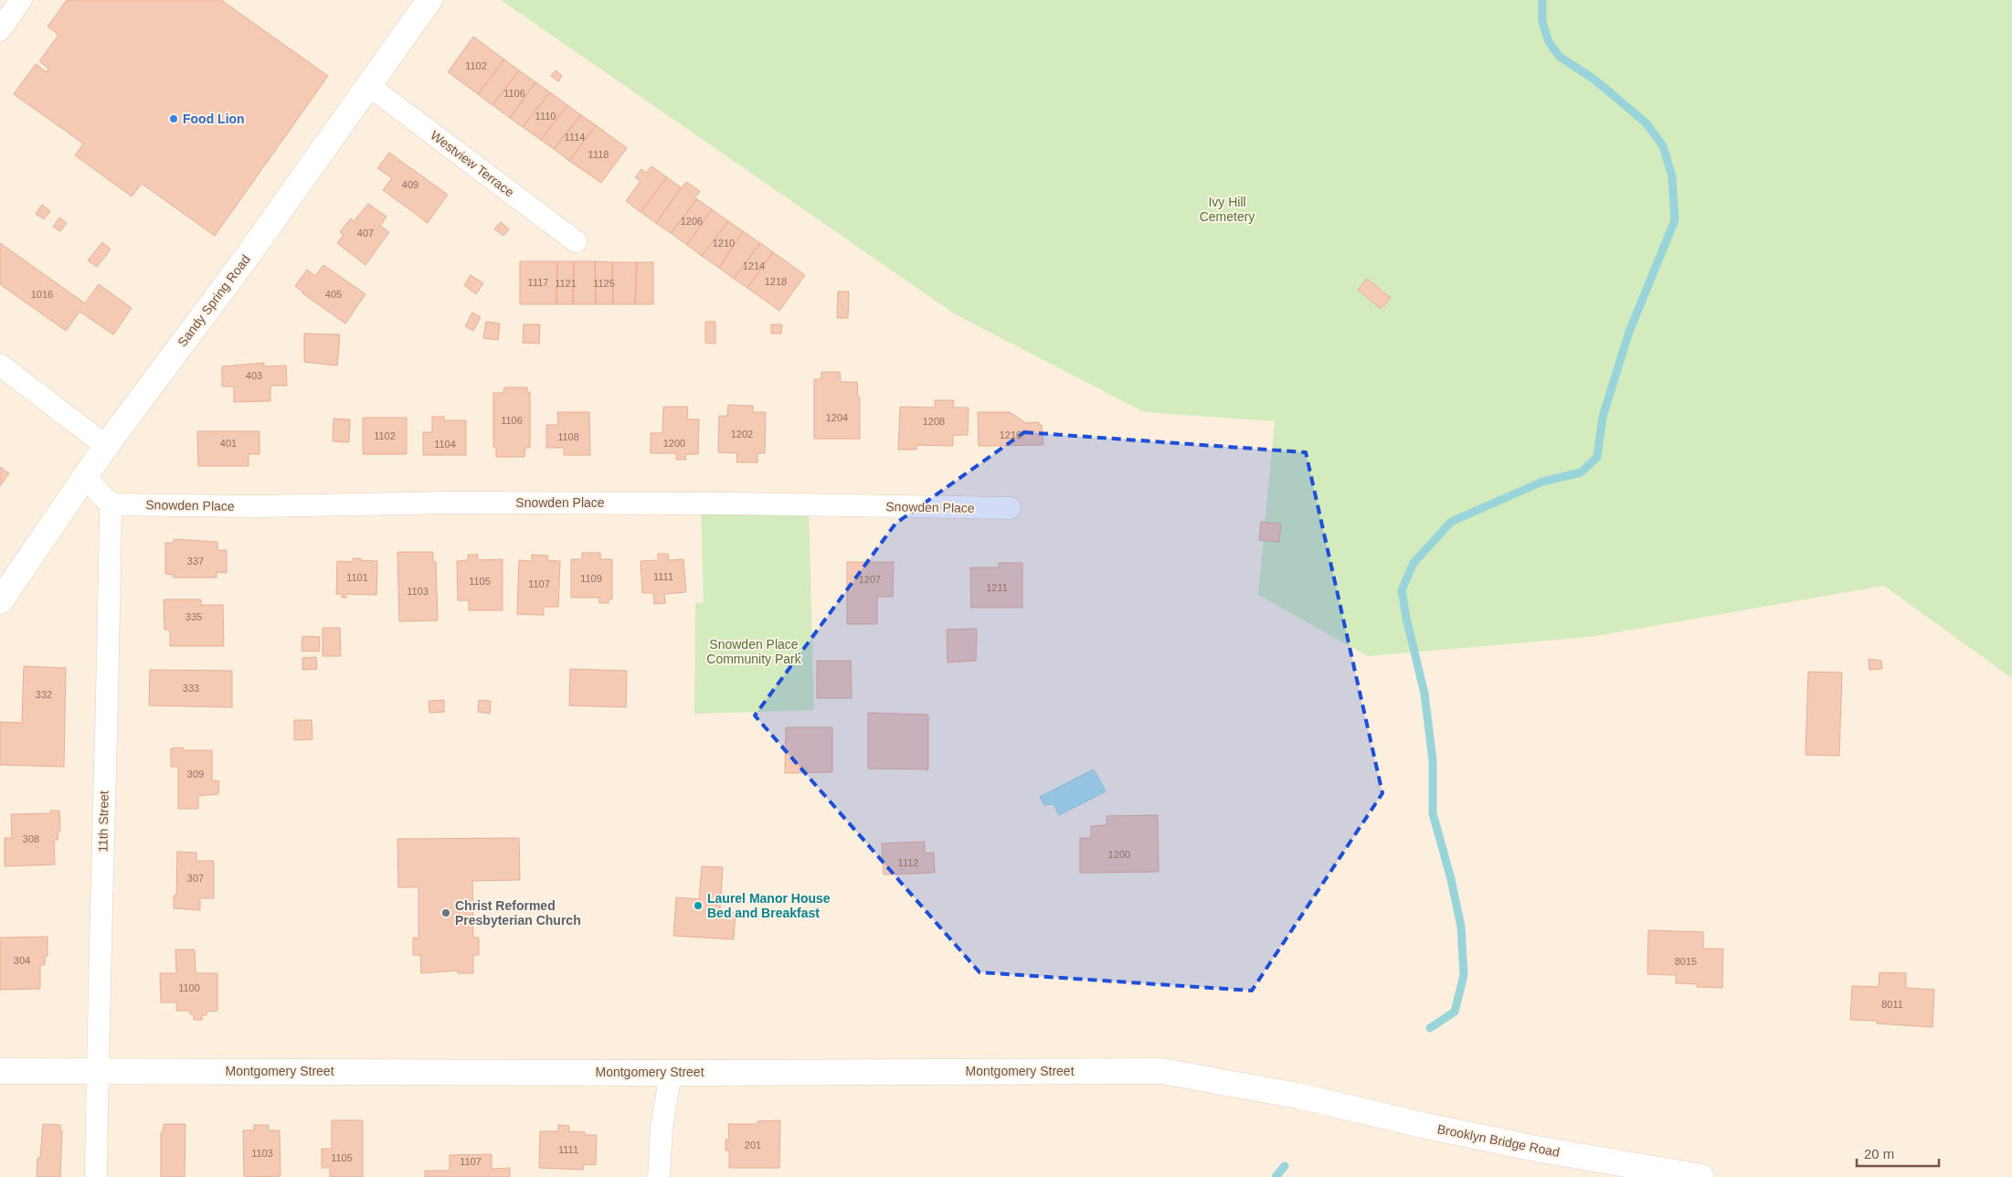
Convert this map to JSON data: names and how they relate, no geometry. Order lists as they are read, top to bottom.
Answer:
{
  "streets": {
    "street": [
      "Westview Terrace",
      "Sandy Spring Road",
      "Snowden Place",
      "11th Street",
      "Montgomery Street",
      "Brooklyn Bridge Road"
    ]
  },
  "crossings": [
    ["Westview Terrace", "Sandy Spring Road"],
    ["Snowden Place", "11th Street"],
    ["11th Street", "Montgomery Street"],
    ["Montgomery Street", "Brooklyn Bridge Road"]
  ],
  "parks": ["Ivy Hill Cemetery", "Snowden Place Community Park"],
  "places": ["Food Lion", "Laurel Manor House Bed and Breakfast", "Christ Reformed Presbyterian Church"],
  "house_numbers": [
    "1102",
    "1106",
    "1110",
    "1114",
    "1118",
    "409",
    "1206",
    "407",
    "1210",
    "1214",
    "1218",
    "1117",
    "1121",
    "1125",
    "1016",
    "405",
    "403",
    "1204",
    "1106",
    "1208",
    "1202",
    "1210",
    "1102",
    "1108",
    "401",
    "1200",
    "1104",
    "337",
    "1111",
    "1101",
    "1109",
    "1207",
    "1105",
    "1107",
    "1211",
    "1103",
    "335",
    "333",
    "332",
    "309",
    "308",
    "1200",
    "1112",
    "307",
    "304",
    "8015",
    "1100",
    "8011",
    "201",
    "1111",
    "1103",
    "1105",
    "1107"
  ],
  "scale_bar": "20 m"
}
